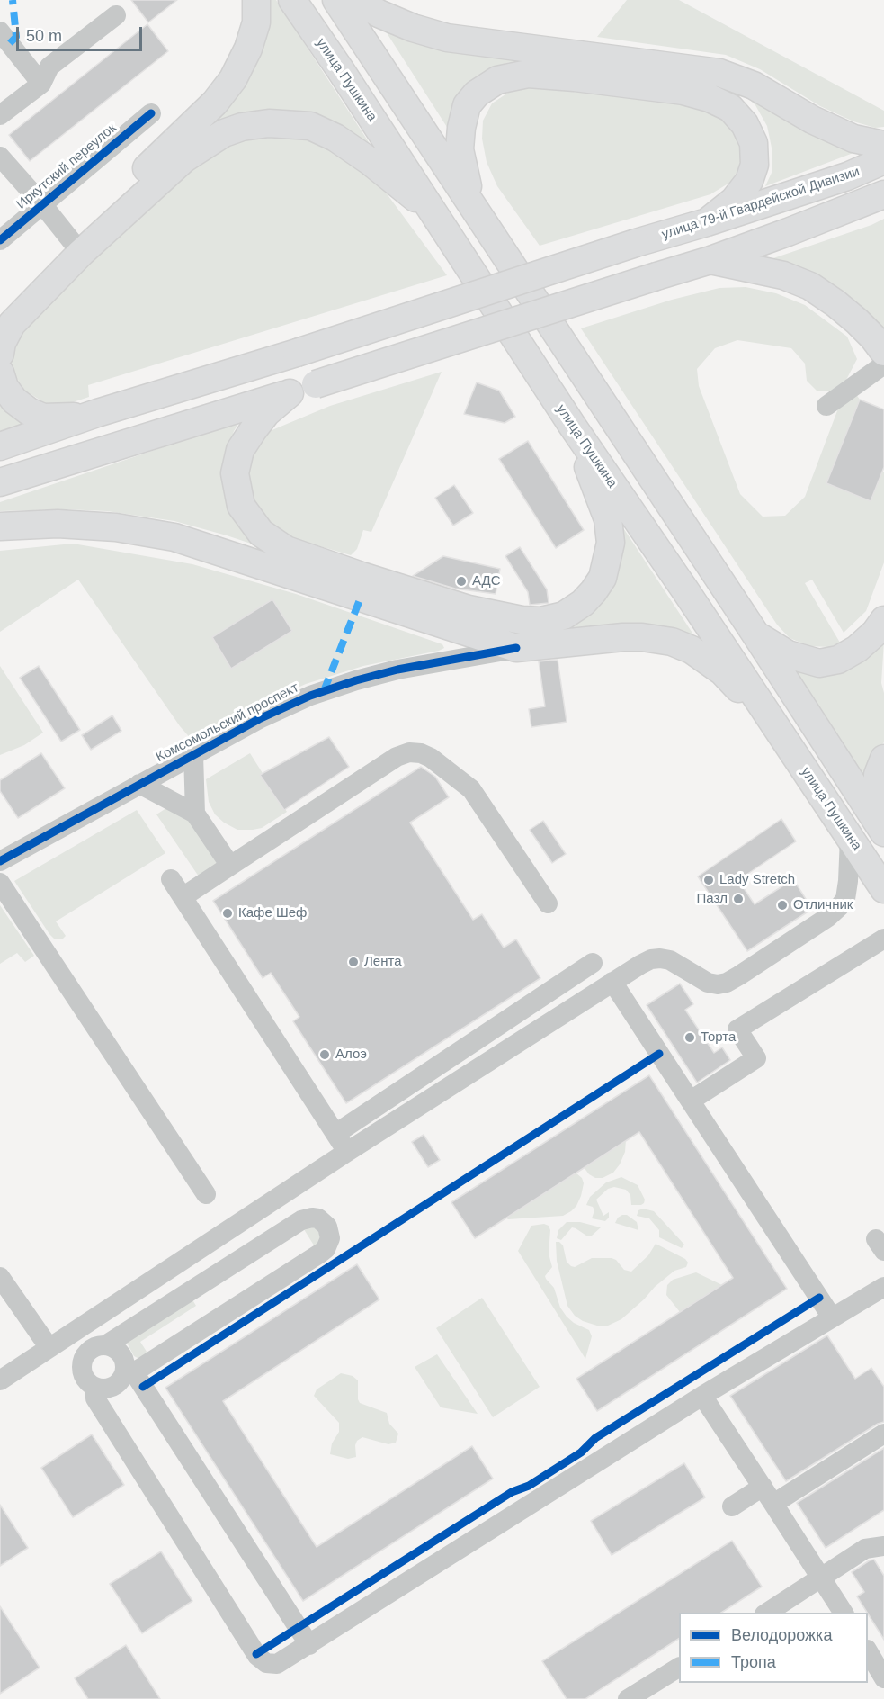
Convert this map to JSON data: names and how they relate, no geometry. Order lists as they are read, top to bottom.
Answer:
{
  "streets": {
    "main road": ["улица Пушкина", "улица 79-й Гвардейской Дивизии"],
    "street": ["Иркутский переулок", "Комсомольский проспект"]
  },
  "places": [
    "АДС",
    "Lady Stretch",
    "Пазл",
    "Отличник",
    "Кафе Шеф",
    "Лента",
    "Торта",
    "Алоэ"
  ],
  "legend": ["Велодорожка", "Тропа"],
  "scale_bar": "50 m"
}
